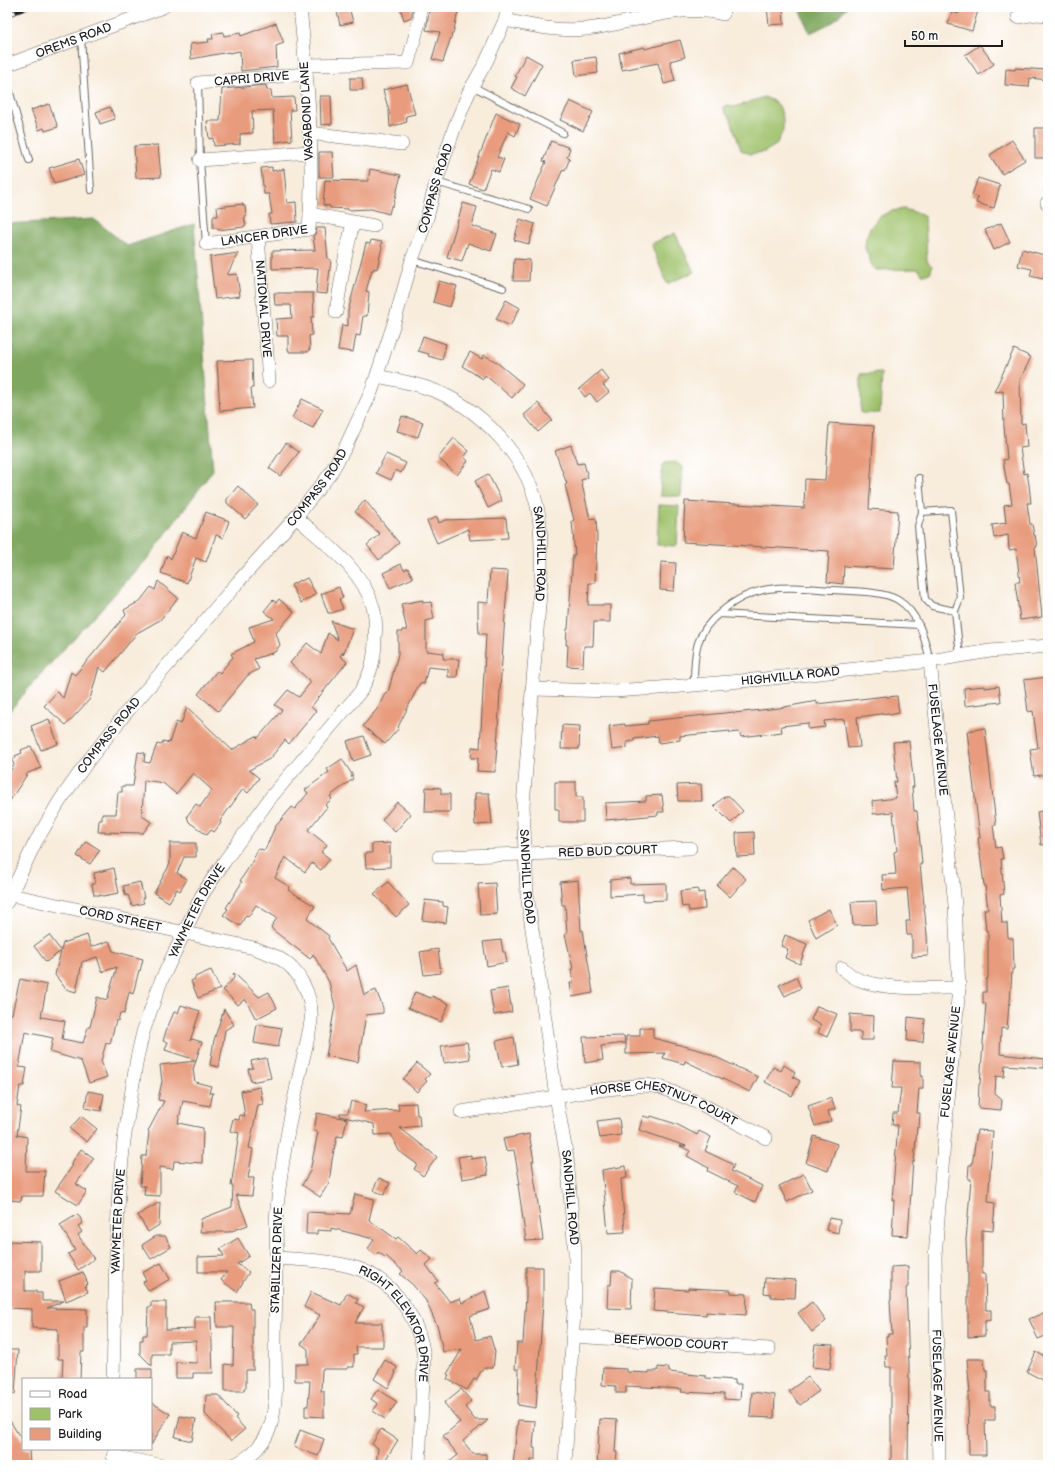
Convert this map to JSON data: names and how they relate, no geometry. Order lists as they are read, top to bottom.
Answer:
{
  "streets": {
    "street": [
      "OREMS ROAD",
      "CAPRI DRIVE",
      "VAGABOND LANE",
      "COMPASS ROAD",
      "LANCER DRIVE",
      "NATIONAL DRIVE",
      "SANDHILL ROAD",
      "HIGHVILLA ROAD",
      "FUSELAGE AVENUE",
      "RED BUD COURT",
      "YAWMETER DRIVE",
      "CORD STREET",
      "HORSE CHESTNUT COURT",
      "STABILIZER DRIVE",
      "RIGHT ELEVATOR DRIVE",
      "BEEFWOOD COURT"
    ]
  },
  "crossings": [
    ["CAPRI DRIVE", "VAGABOND LANE"],
    ["VAGABOND LANE", "LANCER DRIVE"],
    ["COMPASS ROAD", "SANDHILL ROAD"],
    ["COMPASS ROAD", "YAWMETER DRIVE"],
    ["COMPASS ROAD", "CORD STREET"],
    ["LANCER DRIVE", "NATIONAL DRIVE"],
    ["SANDHILL ROAD", "HIGHVILLA ROAD"],
    ["SANDHILL ROAD", "RED BUD COURT"],
    ["SANDHILL ROAD", "HORSE CHESTNUT COURT"],
    ["SANDHILL ROAD", "BEEFWOOD COURT"],
    ["HIGHVILLA ROAD", "FUSELAGE AVENUE"],
    ["YAWMETER DRIVE", "CORD STREET"],
    ["CORD STREET", "STABILIZER DRIVE"],
    ["STABILIZER DRIVE", "RIGHT ELEVATOR DRIVE"]
  ],
  "legend": ["Road", "Park", "Building"],
  "scale_bar": "50 m"
}
